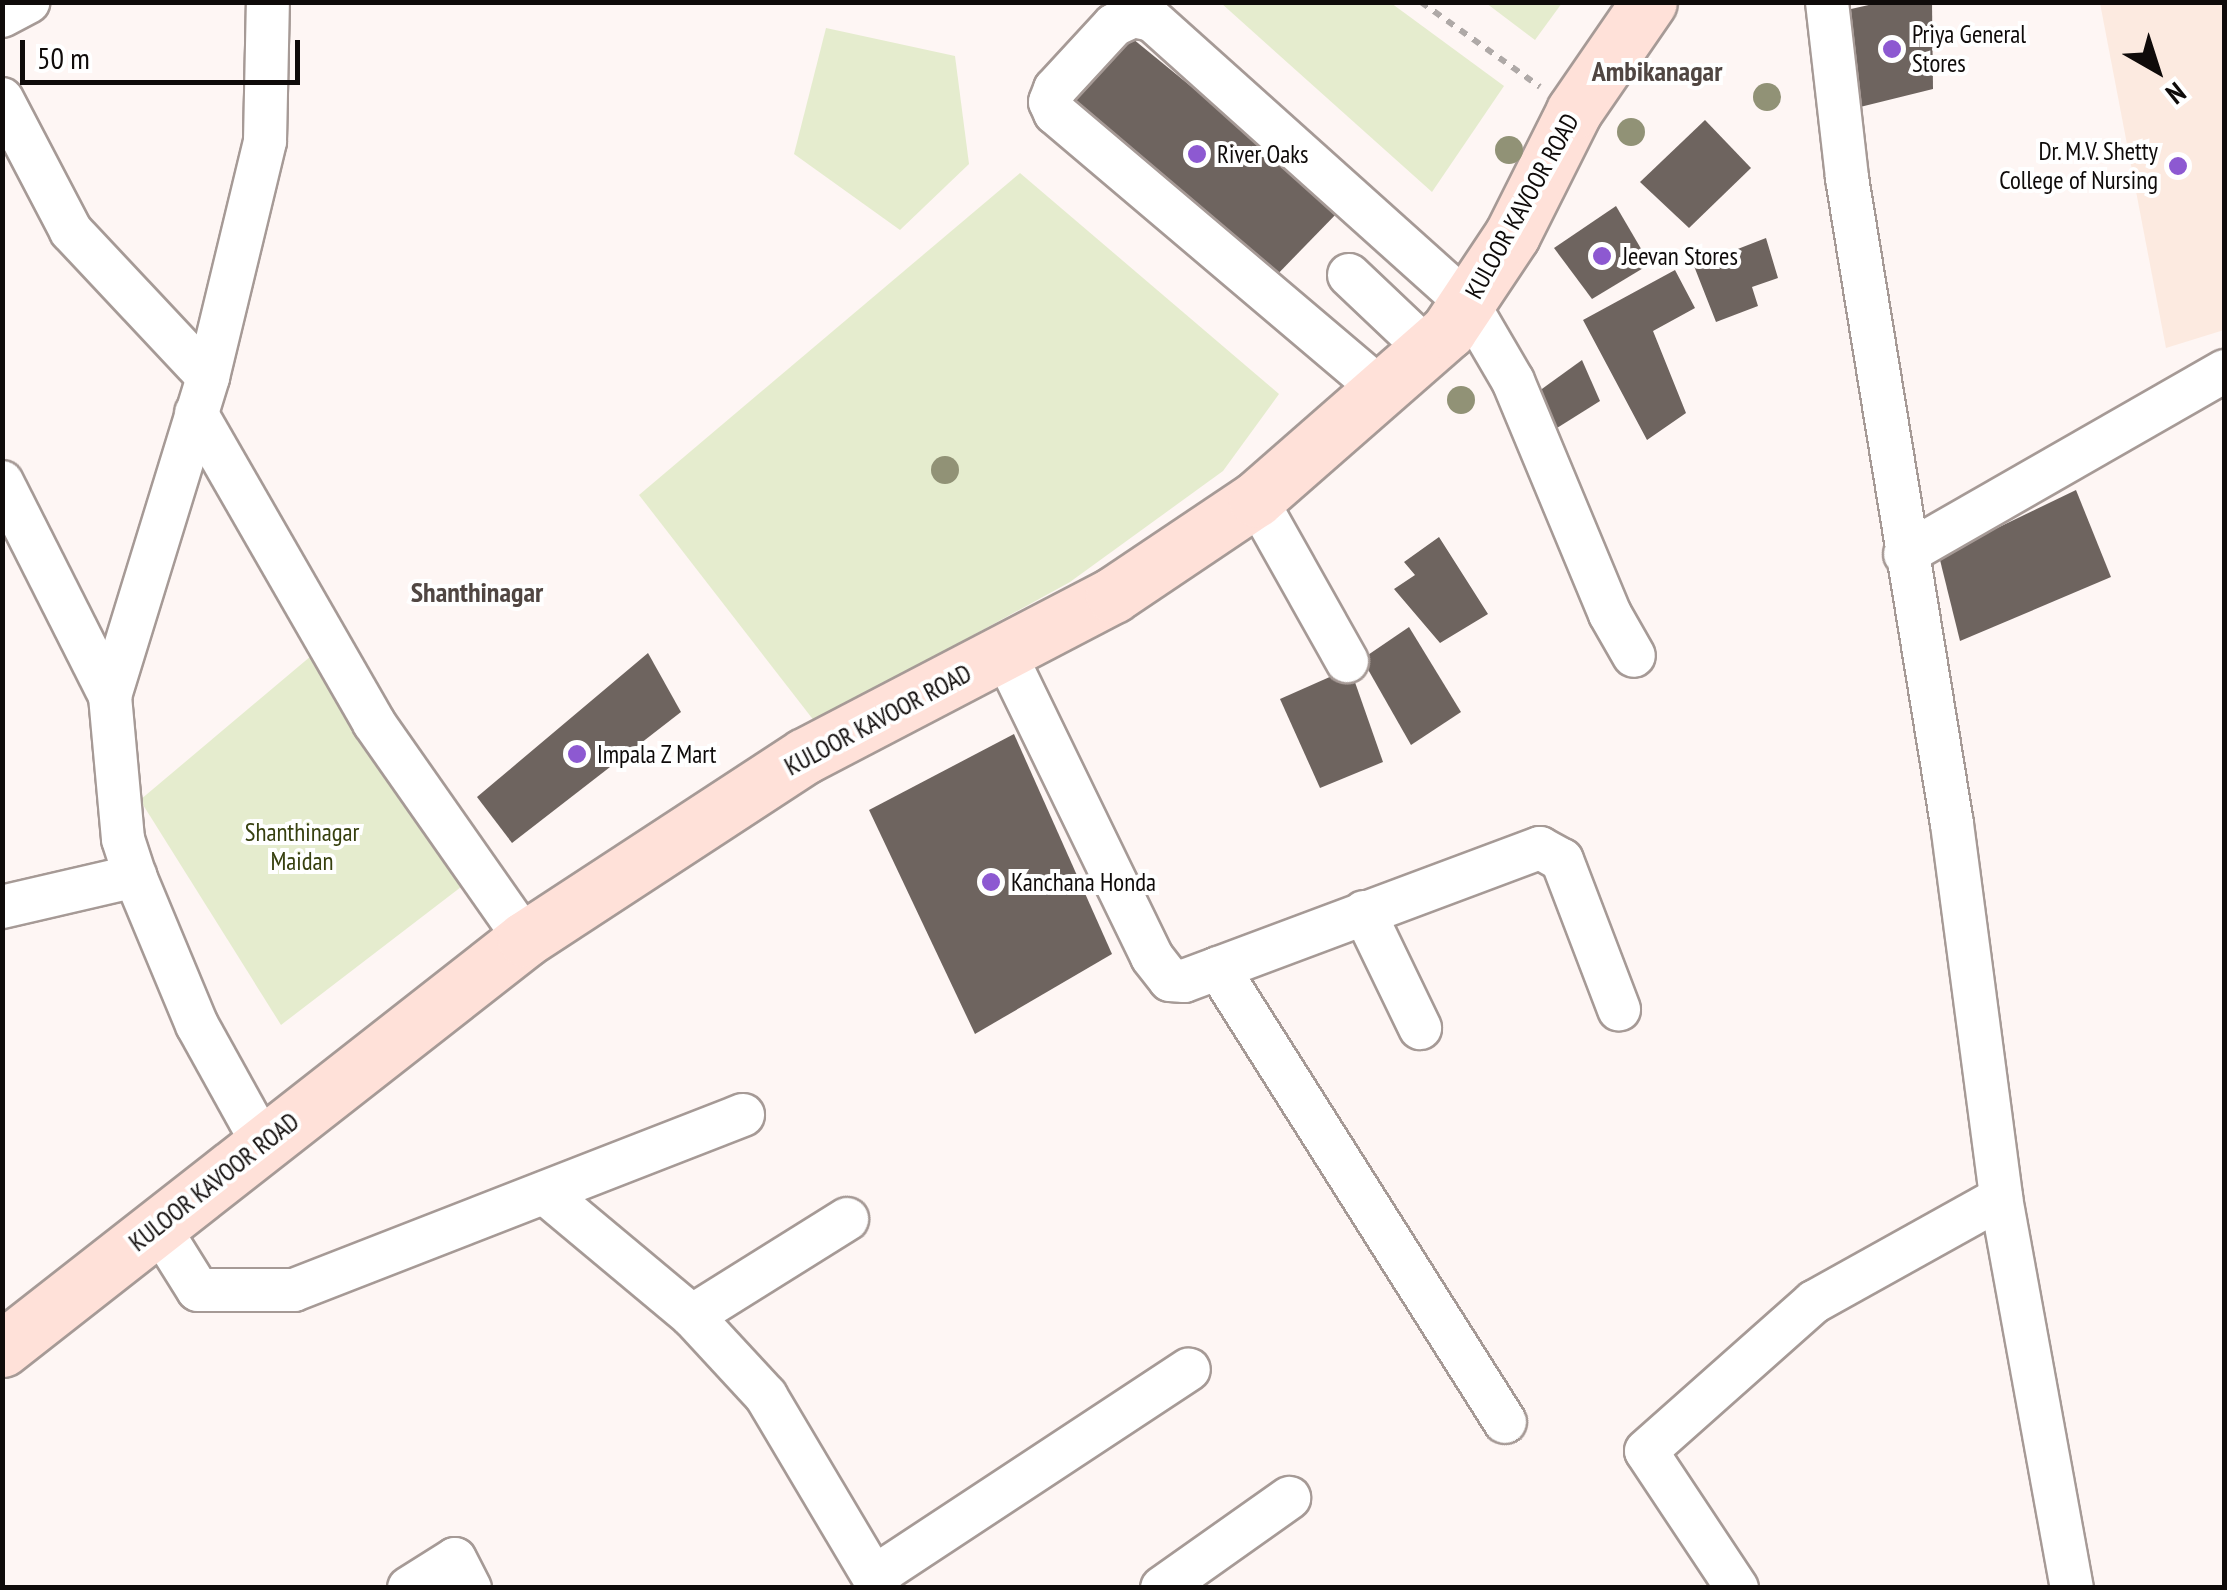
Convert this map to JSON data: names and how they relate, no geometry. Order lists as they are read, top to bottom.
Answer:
{
  "streets": {
    "main road": ["KULOOR KAVOOR ROAD"]
  },
  "districts": ["Ambikanagar", "Shanthinagar"],
  "parks": ["Shanthinagar Maidan"],
  "places": [
    "Priya General Stores",
    "River Oaks",
    "Dr. M.V. Shetty College of Nursing",
    "Jeevan Stores",
    "Impala Z Mart",
    "Kanchana Honda"
  ],
  "scale_bar": "50 m",
  "north": "bottom right"
}
